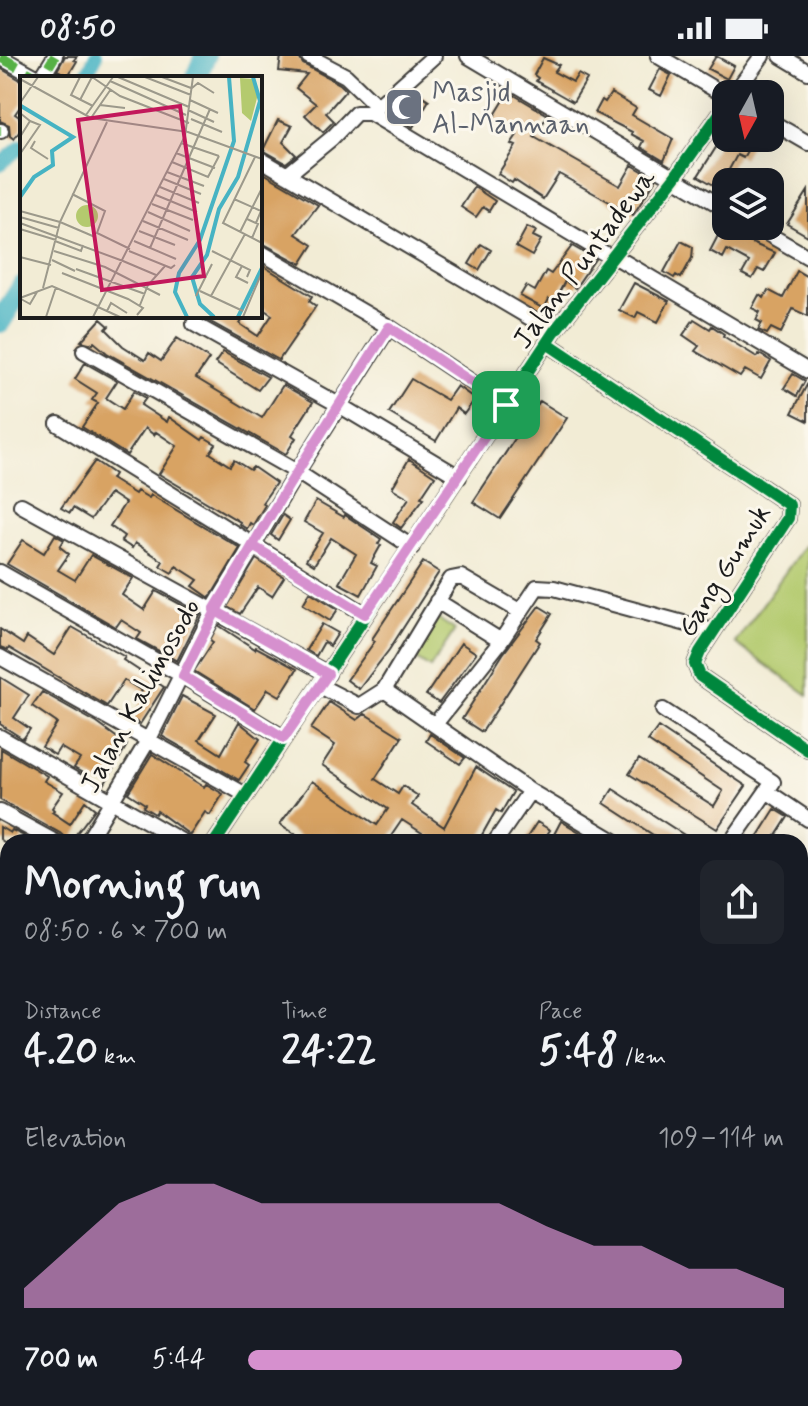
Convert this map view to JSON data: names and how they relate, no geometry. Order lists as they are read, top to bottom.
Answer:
{
  "streets": {
    "street": ["Jalan Puntadewa", "Gang Gumuk", "Jalan Kalimosodo"]
  },
  "crossings": [
    ["Jalan Puntadewa", "Gang Gumuk"]
  ],
  "places": {
    "mosque": ["Masjid Al-Mannaan"]
  },
  "north": "bottom",
  "page": {
    "status": "08:50",
    "heading": ["Morning run", "08:50 · 6 × 700 m"],
    "stats": [
      ["Distance", "4.20 km"],
      ["Time", "24:22"],
      ["Pace", "5:48 /km"]
    ],
    "chart": ["Elevation", "109–114 m"],
    "list": [
      {
        "name": "700 m",
        "note": "5:44"
      }
    ]
  }
}
